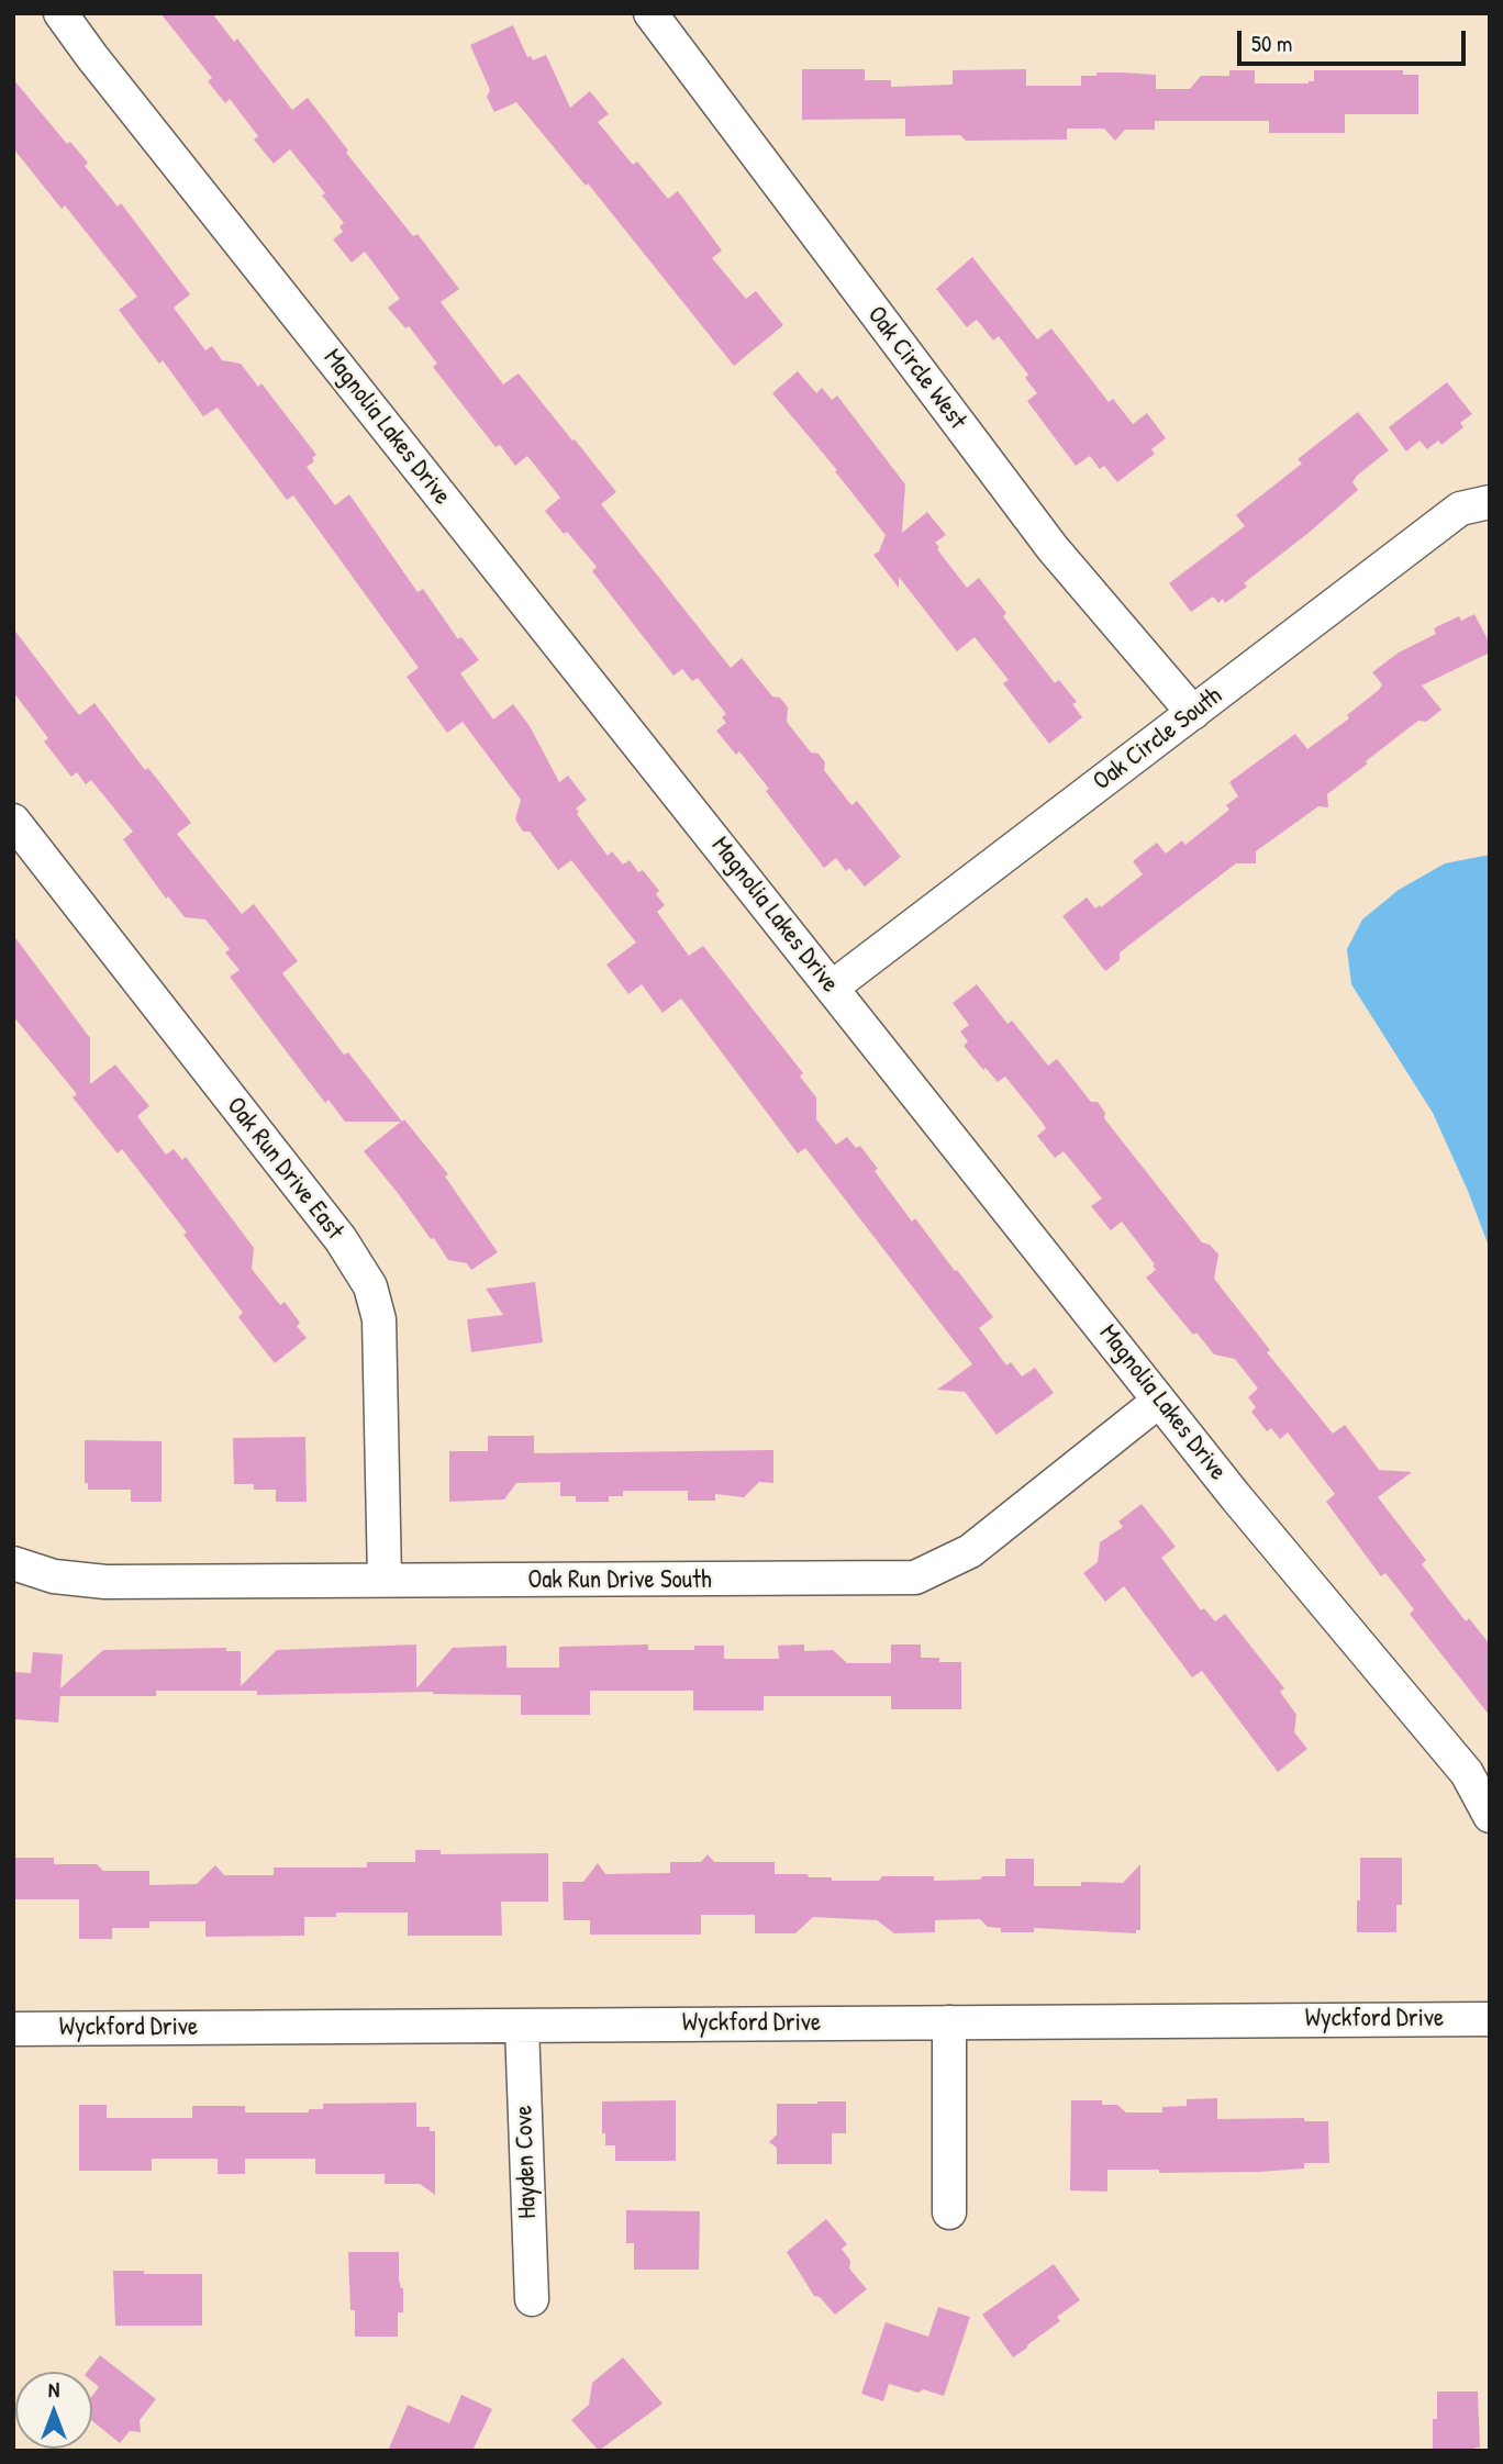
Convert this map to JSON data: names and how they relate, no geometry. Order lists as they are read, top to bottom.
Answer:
{
  "streets": {
    "street": [
      "Oak Circle West",
      "Magnolia Lakes Drive",
      "Oak Circle South",
      "Oak Run Drive East",
      "Oak Run Drive South",
      "Wyckford Drive",
      "Hayden Cove"
    ]
  },
  "crossings": [
    ["Oak Circle West", "Oak Circle South"],
    ["Magnolia Lakes Drive", "Oak Circle South"],
    ["Magnolia Lakes Drive", "Oak Run Drive South"],
    ["Oak Run Drive East", "Oak Run Drive South"],
    ["Wyckford Drive", "Hayden Cove"]
  ],
  "scale_bar": "50 m",
  "north": "top"
}
